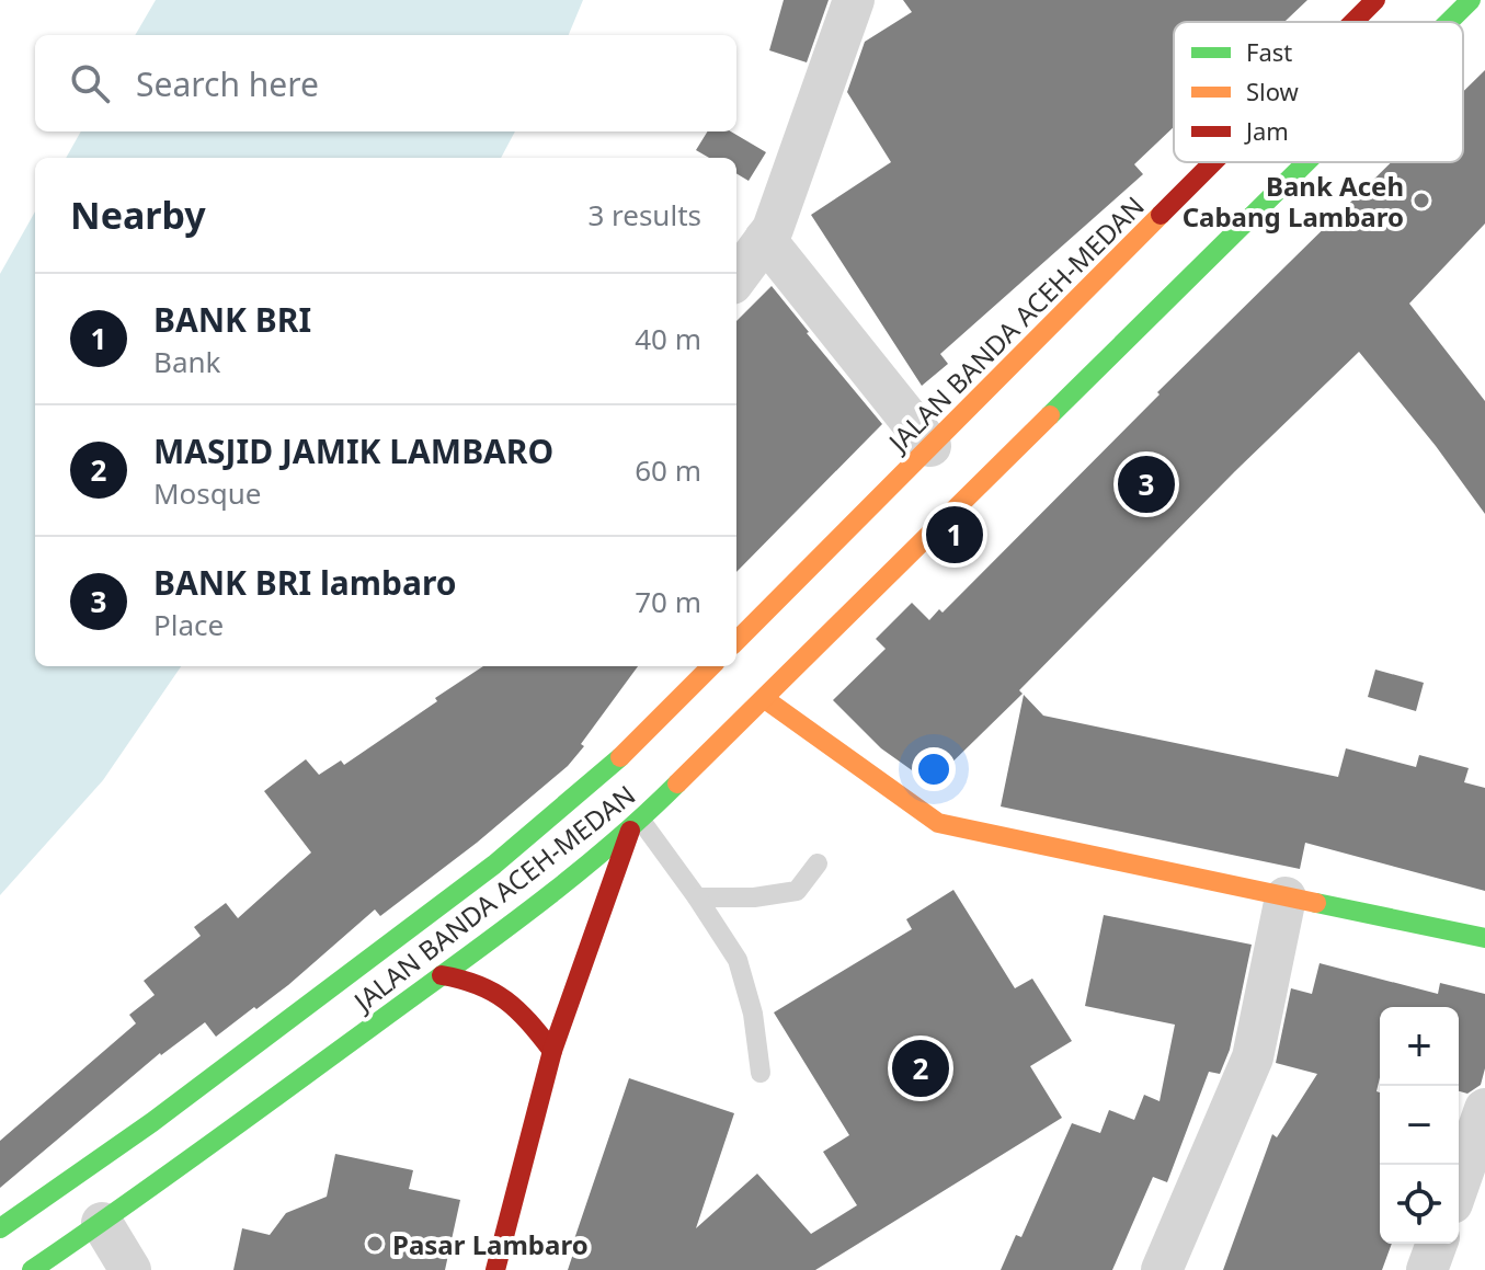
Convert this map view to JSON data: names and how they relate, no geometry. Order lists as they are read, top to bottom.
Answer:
{
  "streets": {
    "main road": ["JALAN BANDA ACEH-MEDAN"]
  },
  "places": ["Bank Aceh Cabang Lambaro", "Pasar Lambaro"],
  "legend": ["Fast", "Slow", "Jam"],
  "page": {
    "search": "Search here",
    "heading": ["Nearby", "3 results"],
    "list": [
      {
        "mark": "1",
        "name": "BANK BRI",
        "note": "Bank",
        "value": "40 m"
      },
      {
        "mark": "2",
        "name": "MASJID JAMIK LAMBARO",
        "note": "Mosque",
        "value": "60 m"
      },
      {
        "mark": "3",
        "name": "BANK BRI lambaro",
        "note": "Place",
        "value": "70 m"
      }
    ],
    "pins": ["3", "1", "2"],
    "map_buttons": ["+", "−"]
  }
}
